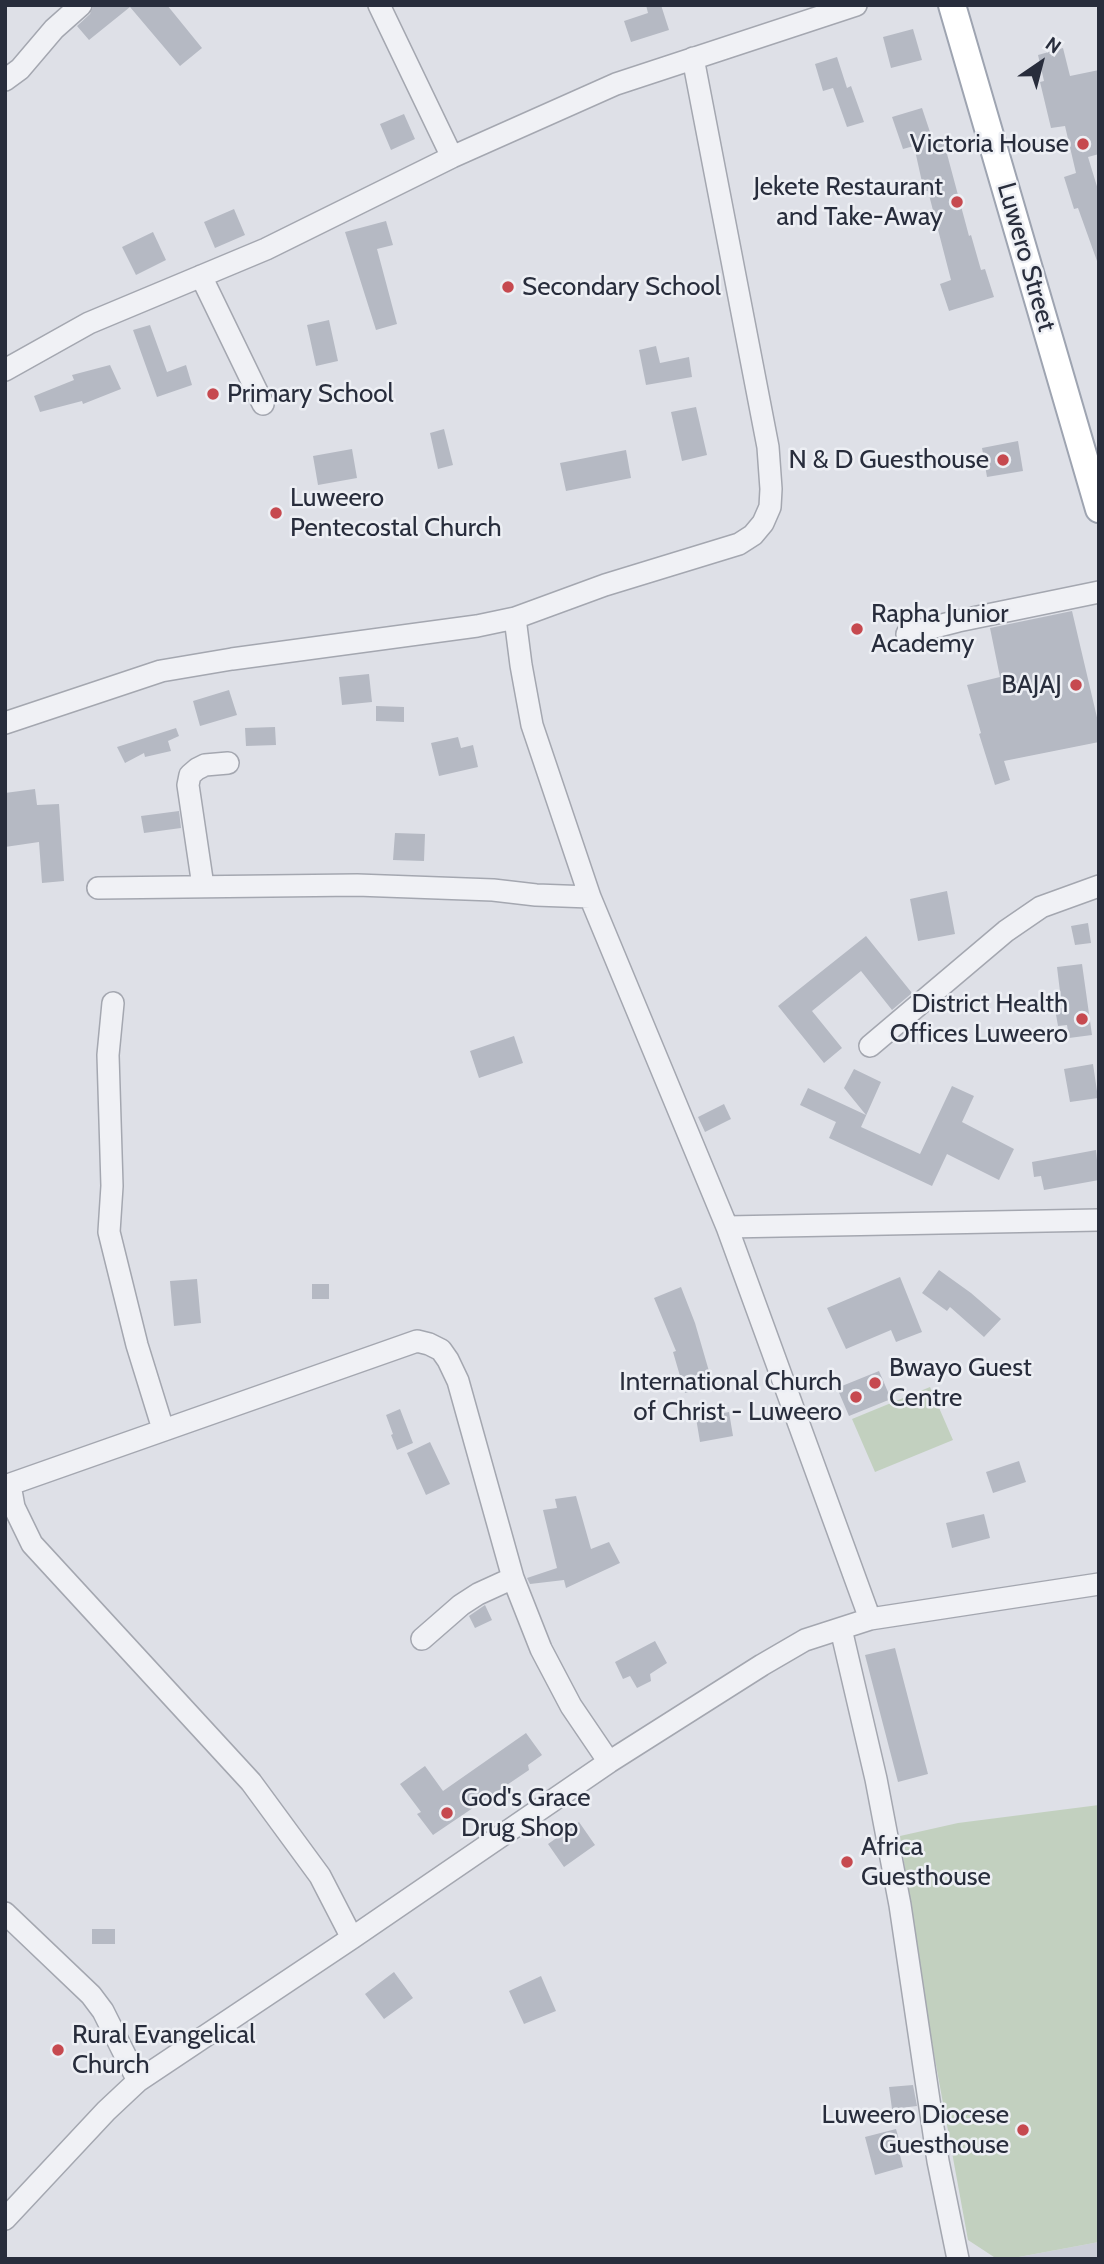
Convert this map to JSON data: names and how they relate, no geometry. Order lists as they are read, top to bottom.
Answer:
{
  "streets": {
    "main road": ["Luwero Street"]
  },
  "places": [
    "Victoria House",
    "Jekete Restaurant and Take-Away",
    "Secondary School",
    "Primary School",
    "N & D Guesthouse",
    "Luweero Pentecostal Church",
    "Rapha Junior Academy",
    "BAJAJ",
    "District Health Offices Luweero",
    "Bwayo Guest Centre",
    "International Church of Christ - Luweero",
    "God's Grace Drug Shop",
    "Africa Guesthouse",
    "Rural Evangelical Church",
    "Luweero Diocese Guesthouse"
  ],
  "north": "top right"
}
